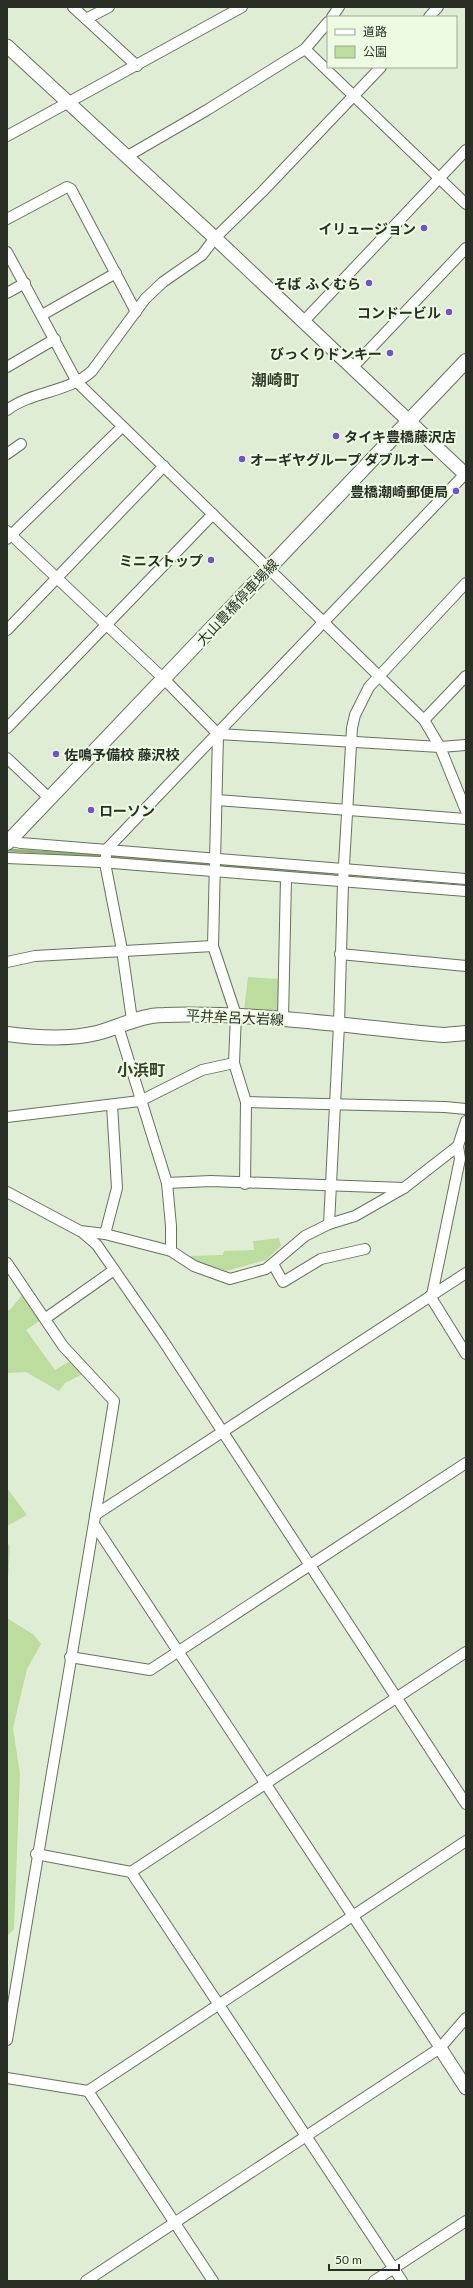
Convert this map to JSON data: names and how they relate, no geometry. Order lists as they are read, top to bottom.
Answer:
{
  "streets": {
    "main road": ["大山豊橋停車場線", "平井牟呂大岩線"]
  },
  "districts": ["潮崎町", "小浜町"],
  "places": [
    "イリュージョン",
    "そば ふくむら",
    "コンドービル",
    "びっくりドンキー",
    "タイキ豊橋藤沢店",
    "オーギヤグループ ダブルオー",
    "豊橋潮崎郵便局",
    "ミニストップ",
    "佐鳴予備校 藤沢校",
    "ローソン"
  ],
  "legend": ["道路", "公園"],
  "scale_bar": "50 m"
}
